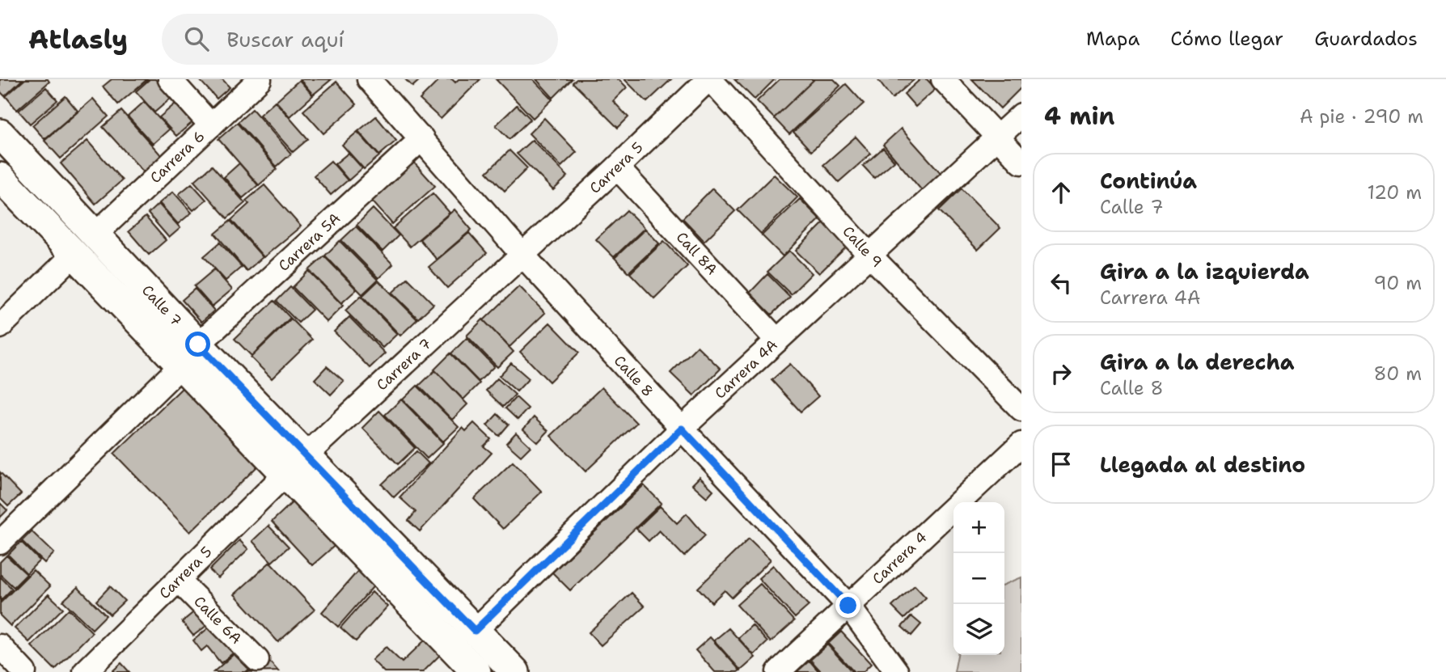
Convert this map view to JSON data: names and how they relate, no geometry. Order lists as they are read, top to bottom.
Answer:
{
  "streets": {
    "main road": ["Calle 7"],
    "street": [
      "Carrera 6",
      "Carrera 5",
      "Carrera 5A",
      "Calle 9",
      "Call 8A",
      "Carrera 7",
      "Carrera 4A",
      "Calle 8",
      "Carrera 4",
      "Calle 6A"
    ]
  },
  "crossings": [
    ["Carrera 6", "Calle 7"],
    ["Carrera 5", "Calle 9"],
    ["Carrera 5", "Call 8A"],
    ["Carrera 5", "Calle 7"],
    ["Carrera 5", "Carrera 7"],
    ["Carrera 5", "Calle 8"],
    ["Carrera 5", "Calle 6A"],
    ["Carrera 5A", "Calle 7"],
    ["Carrera 5A", "Calle 8"],
    ["Calle 9", "Carrera 4A"],
    ["Call 8A", "Carrera 4A"],
    ["Calle 7", "Carrera 7"],
    ["Calle 7", "Carrera 4A"],
    ["Carrera 7", "Calle 8"],
    ["Carrera 4A", "Calle 8"],
    ["Calle 8", "Carrera 4"]
  ],
  "page": {
    "header": "Atlasly",
    "search": "Buscar aquí",
    "nav": ["Mapa", "Cómo llegar", "Guardados"],
    "heading": ["4 min", "A pie · 290 m"],
    "list": [
      ["Continúa", "Calle 7", "120 m"],
      ["Gira a la izquierda", "Carrera 4A", "90 m"],
      ["Gira a la derecha", "Calle 8", "80 m"],
      "Llegada al destino"
    ],
    "map_buttons": ["+", "−"]
  }
}
